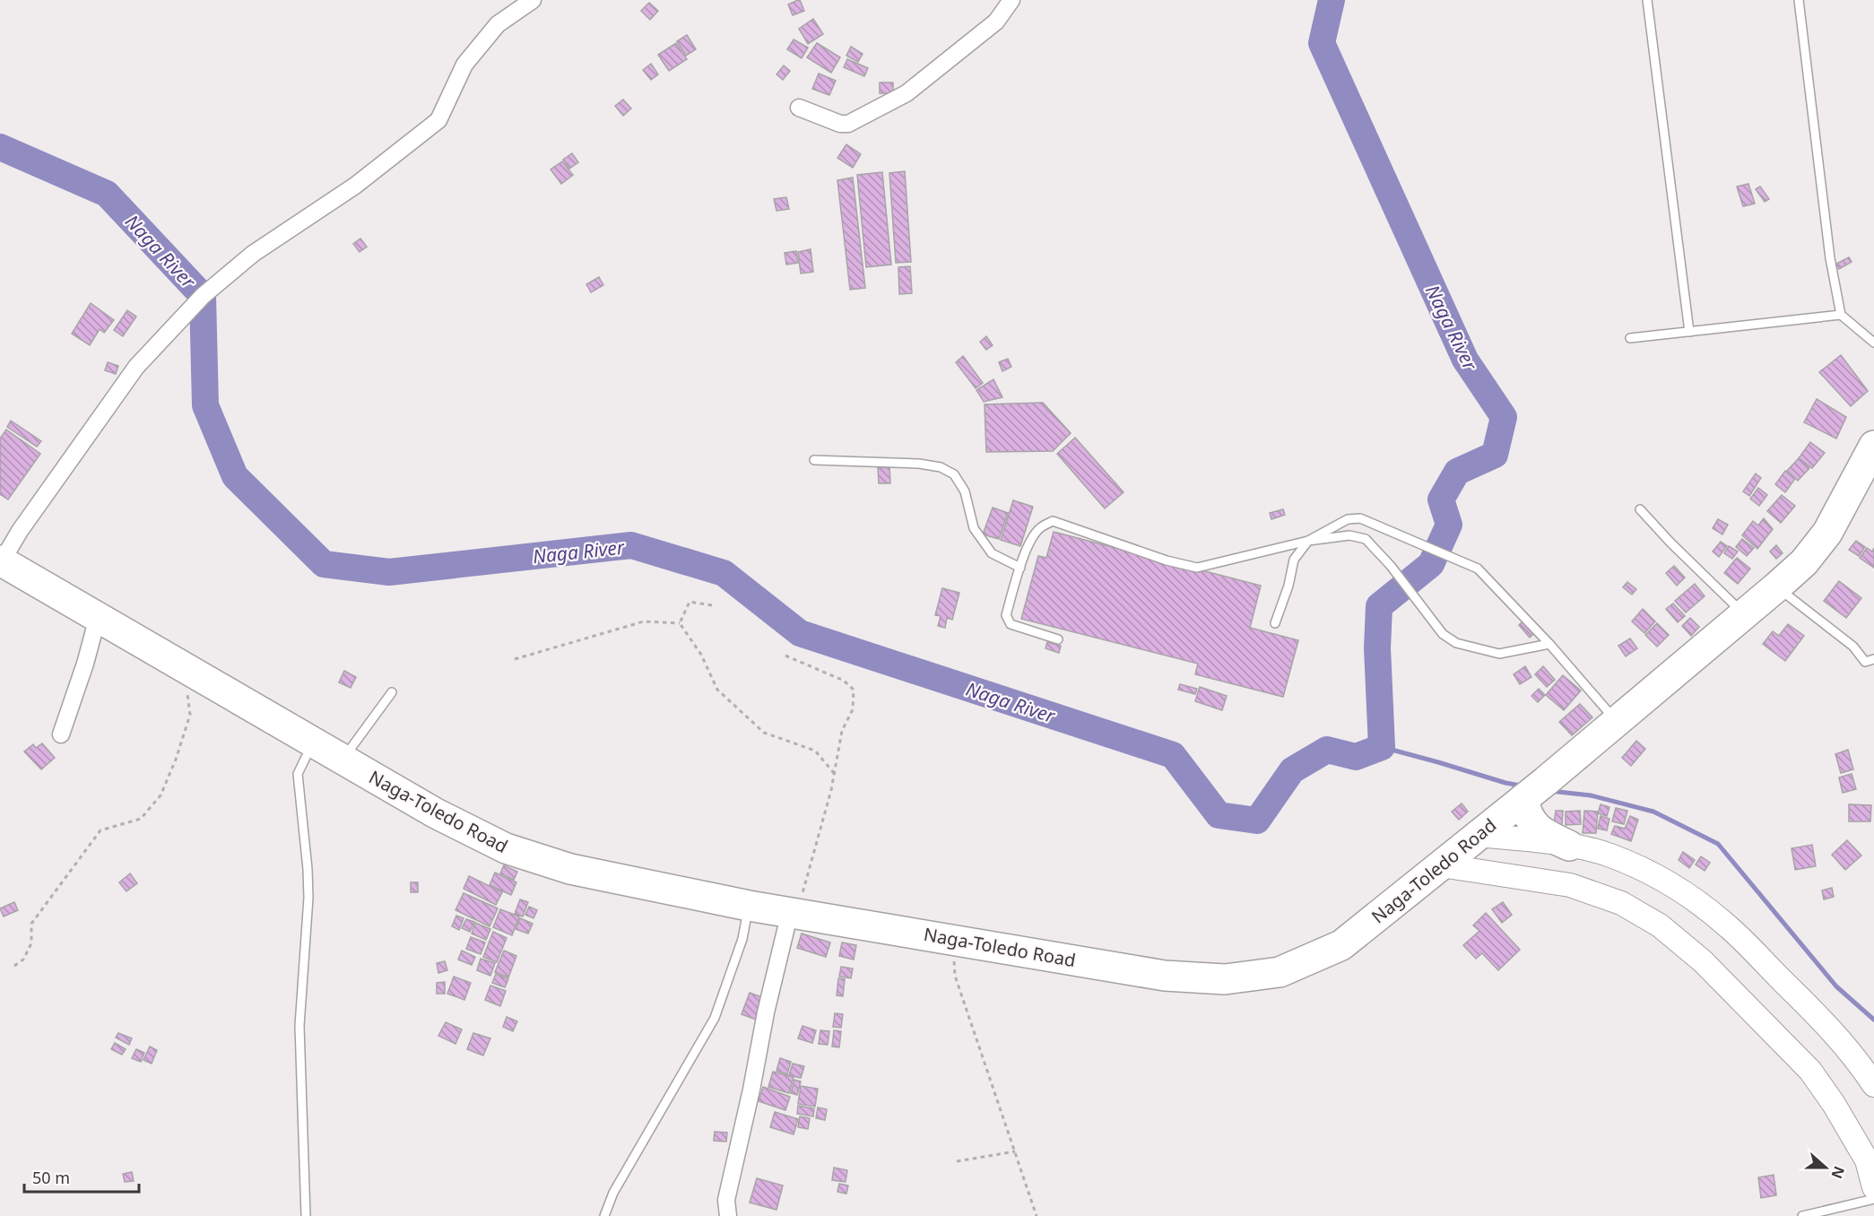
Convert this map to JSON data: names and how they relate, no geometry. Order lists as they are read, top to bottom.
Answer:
{
  "streets": {
    "highway": ["Naga-Toledo Road"]
  },
  "water": ["Naga River"],
  "scale_bar": "50 m",
  "north": "right"
}
